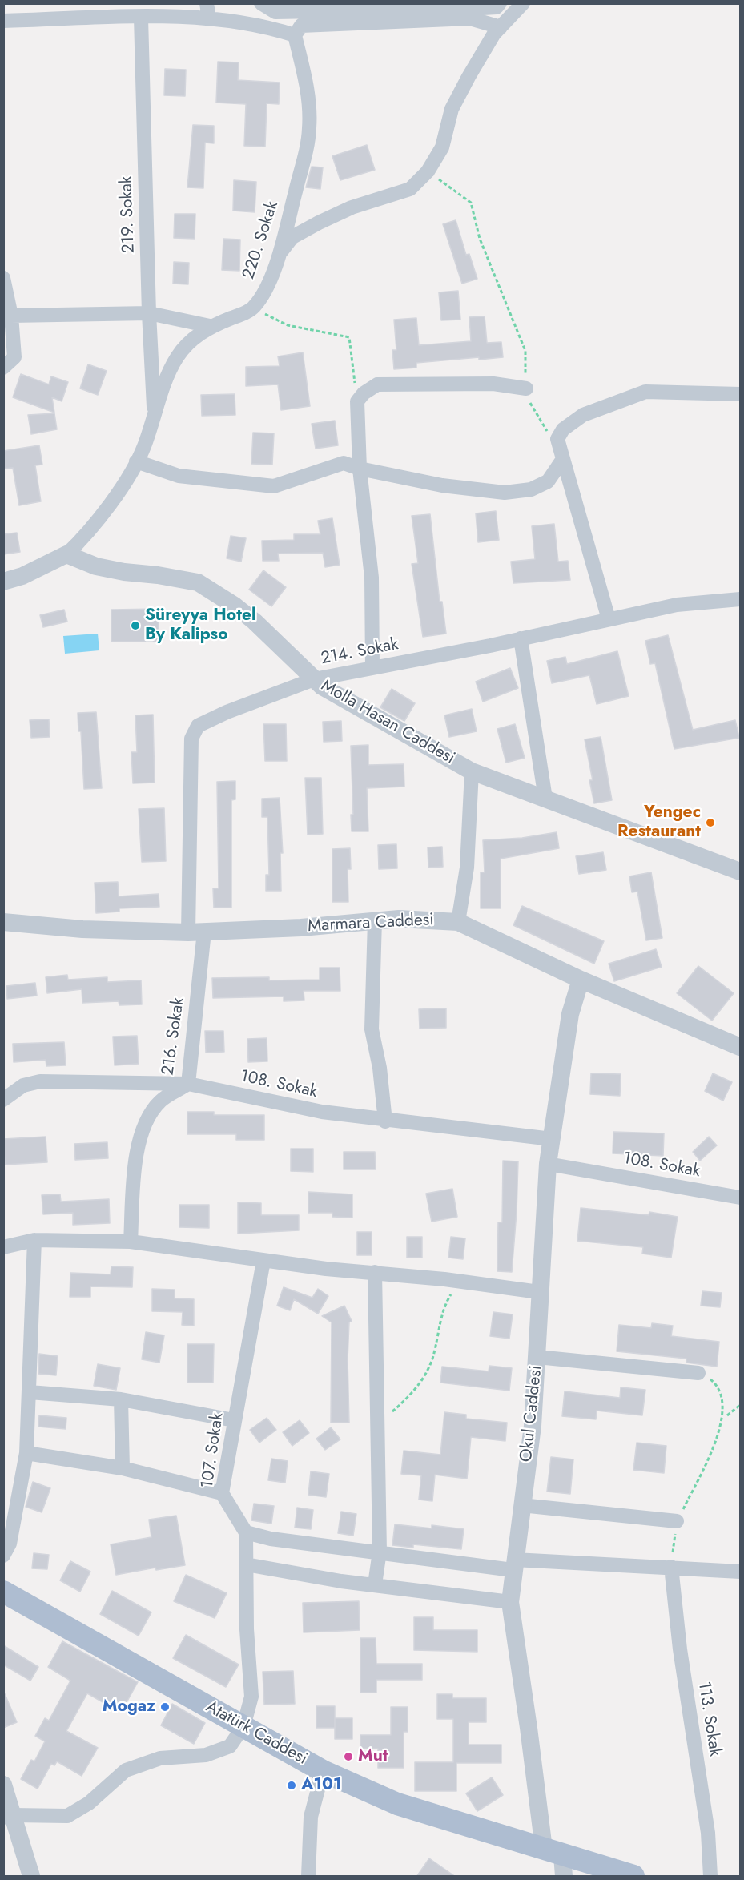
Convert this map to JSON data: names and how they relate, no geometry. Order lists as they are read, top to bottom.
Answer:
{
  "streets": {
    "main road": ["Atatürk Caddesi"],
    "street": [
      "219. Sokak",
      "220. Sokak",
      "214. Sokak",
      "Molla Hasan Caddesi",
      "Marmara Caddesi",
      "216. Sokak",
      "108. Sokak",
      "Okul Caddesi",
      "107. Sokak",
      "113. Sokak"
    ]
  },
  "crossings": [
    ["214. Sokak", "Molla Hasan Caddesi"],
    ["214. Sokak", "Marmara Caddesi"],
    ["214. Sokak", "216. Sokak"],
    ["Marmara Caddesi", "216. Sokak"],
    ["Marmara Caddesi", "Okul Caddesi"],
    ["216. Sokak", "108. Sokak"],
    ["108. Sokak", "Okul Caddesi"],
    ["Okul Caddesi", "Atatürk Caddesi"]
  ],
  "places": [
    "Süreyya Hotel By Kalipso",
    "Yengec Restaurant",
    "Mogaz",
    "Mut",
    "A101"
  ]
}
